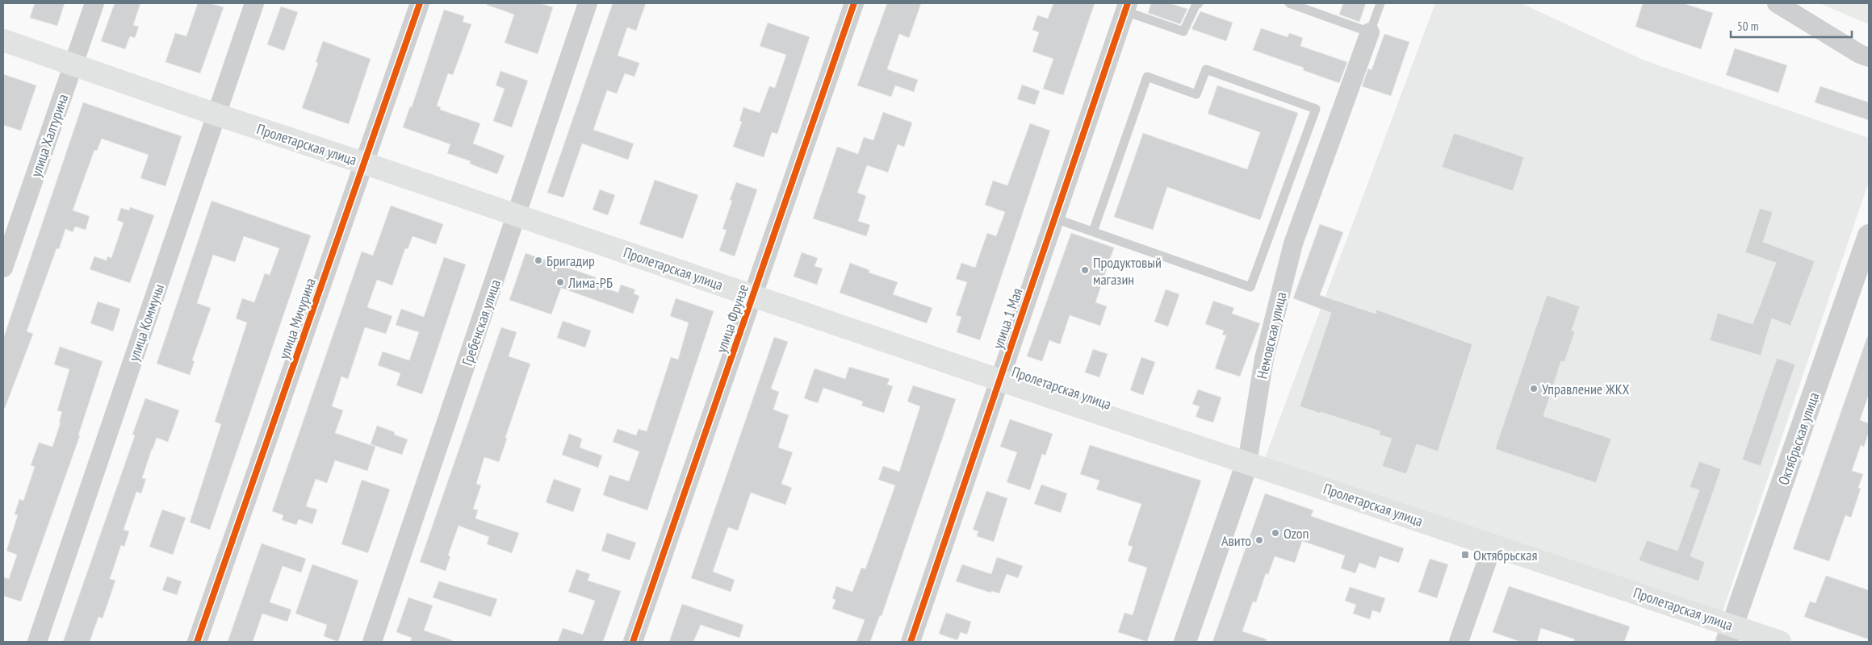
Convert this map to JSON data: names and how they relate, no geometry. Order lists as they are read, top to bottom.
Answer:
{
  "streets": {
    "main road": ["Пролетарская улица"],
    "street": [
      "улица Халтурина",
      "улица Мичурина",
      "улица Фрунзе",
      "улица 1 Мая",
      "улица Коммуны",
      "Гребенская улица",
      "Немовская улица",
      "Октябрьская улица"
    ]
  },
  "crossings": [
    ["улица Халтурина", "Пролетарская улица"],
    ["Пролетарская улица", "улица Мичурина"],
    ["Пролетарская улица", "улица Фрунзе"],
    ["Пролетарская улица", "улица 1 Мая"],
    ["Пролетарская улица", "улица Коммуны"],
    ["Пролетарская улица", "Гребенская улица"],
    ["Пролетарская улица", "Немовская улица"],
    ["Пролетарская улица", "Октябрьская улица"]
  ],
  "places": {
    "other": [
      "Бригадир",
      "Продуктовый магазин",
      "Лима-РБ",
      "Управление ЖКХ",
      "Ozon",
      "Авито"
    ],
    "transit": ["Октябрьская"]
  },
  "scale_bar": "50 m"
}
